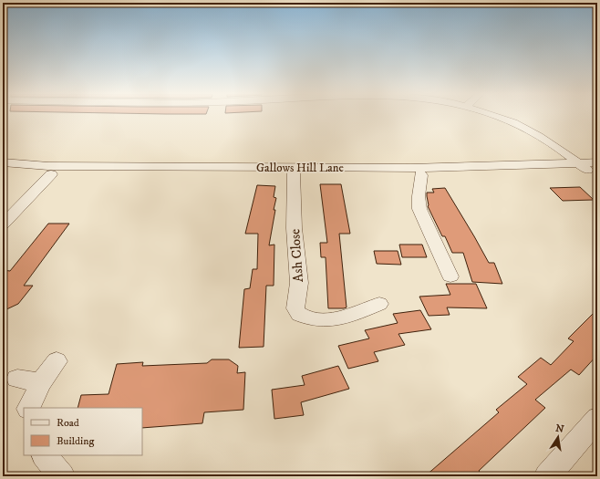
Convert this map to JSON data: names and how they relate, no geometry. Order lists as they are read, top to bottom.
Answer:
{
  "streets": {
    "street": ["Gallows Hill Lane", "Ash Close"]
  },
  "crossings": [
    ["Gallows Hill Lane", "Ash Close"]
  ],
  "legend": ["Road", "Building"],
  "north": "top"
}
